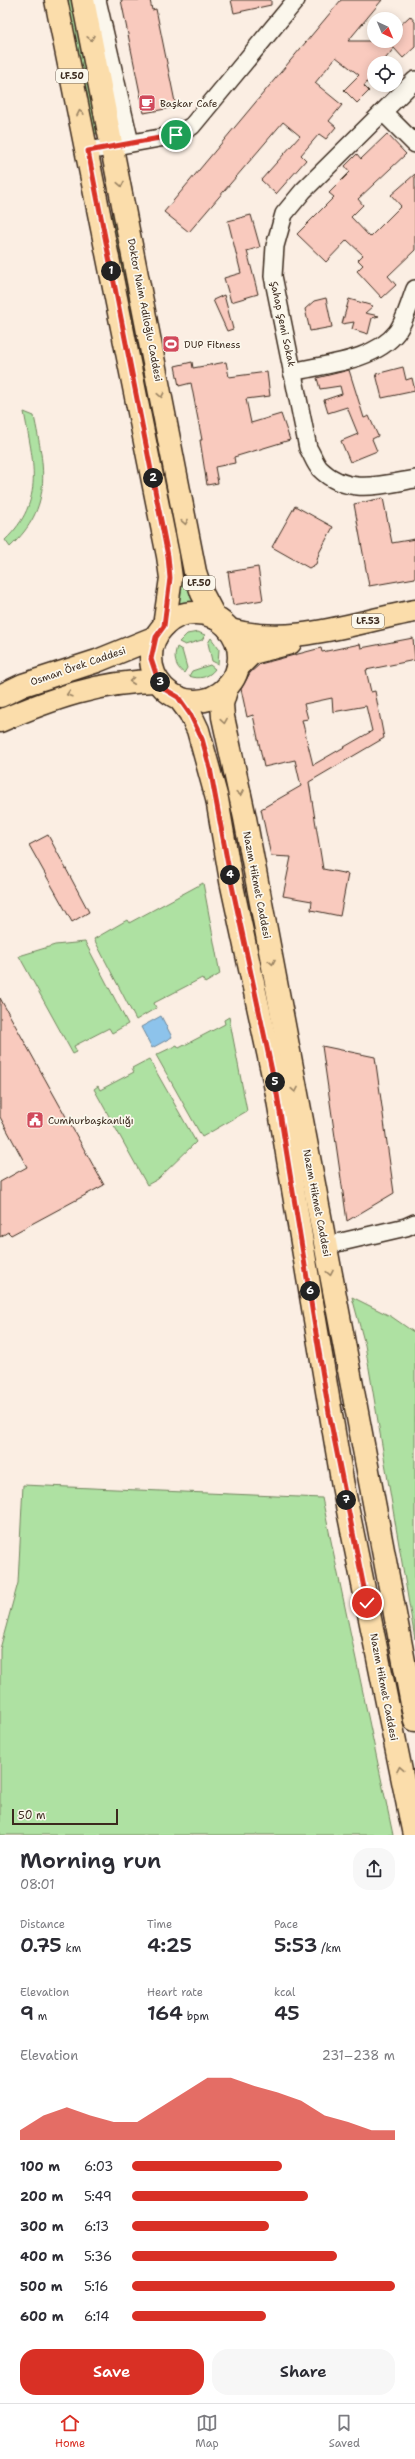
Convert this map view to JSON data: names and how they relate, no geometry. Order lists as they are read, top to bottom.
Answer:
{
  "streets": {
    "main road": [
      "LF.50",
      "Doktor Naim Adiloğlu Caddesi",
      "LF.53",
      "Osman Örek Caddesi",
      "Nazım Hikmet Caddesi"
    ],
    "street": ["Şahap Şemi Sokak"]
  },
  "crossings": [
    ["LF.50", "Doktor Naim Adiloğlu Caddesi"],
    ["LF.50", "LF.53"],
    ["LF.50", "Osman Örek Caddesi"],
    ["LF.50", "Nazım Hikmet Caddesi"],
    ["Doktor Naim Adiloğlu Caddesi", "LF.53"],
    ["Doktor Naim Adiloğlu Caddesi", "Osman Örek Caddesi"],
    ["Doktor Naim Adiloğlu Caddesi", "Nazım Hikmet Caddesi"],
    ["LF.53", "Osman Örek Caddesi"],
    ["LF.53", "Nazım Hikmet Caddesi"],
    ["Osman Örek Caddesi", "Nazım Hikmet Caddesi"]
  ],
  "places": {
    "cafe": ["Başkar Cafe"],
    "sports": ["DUP Fitness"],
    "public building": ["Cumhurbaşkanlığı"]
  },
  "scale_bar": "50 m",
  "north": "bottom right",
  "page": {
    "pins": [
      "1",
      "2",
      "3",
      "4",
      "5",
      "6",
      "7"
    ],
    "scale": "50 m",
    "heading": ["Morning run", "08:01"],
    "stats": [
      ["Distance", "0.75 km"],
      ["Time", "4:25"],
      ["Pace", "5:53 /km"],
      ["Elevation", "9 m"],
      ["Heart rate", "164 bpm"],
      ["kcal", "45"]
    ],
    "chart": ["Elevation", "231–238 m"],
    "list": [
      {
        "name": "100 m",
        "note": "6:03"
      },
      {
        "name": "200 m",
        "note": "5:49"
      },
      {
        "name": "300 m",
        "note": "6:13"
      },
      {
        "name": "400 m",
        "note": "5:36"
      },
      {
        "name": "500 m",
        "note": "5:16"
      },
      {
        "name": "600 m",
        "note": "6:14"
      }
    ],
    "buttons": ["Save", "Share"],
    "tabs": ["Home", "Map", "Saved"]
  }
}
